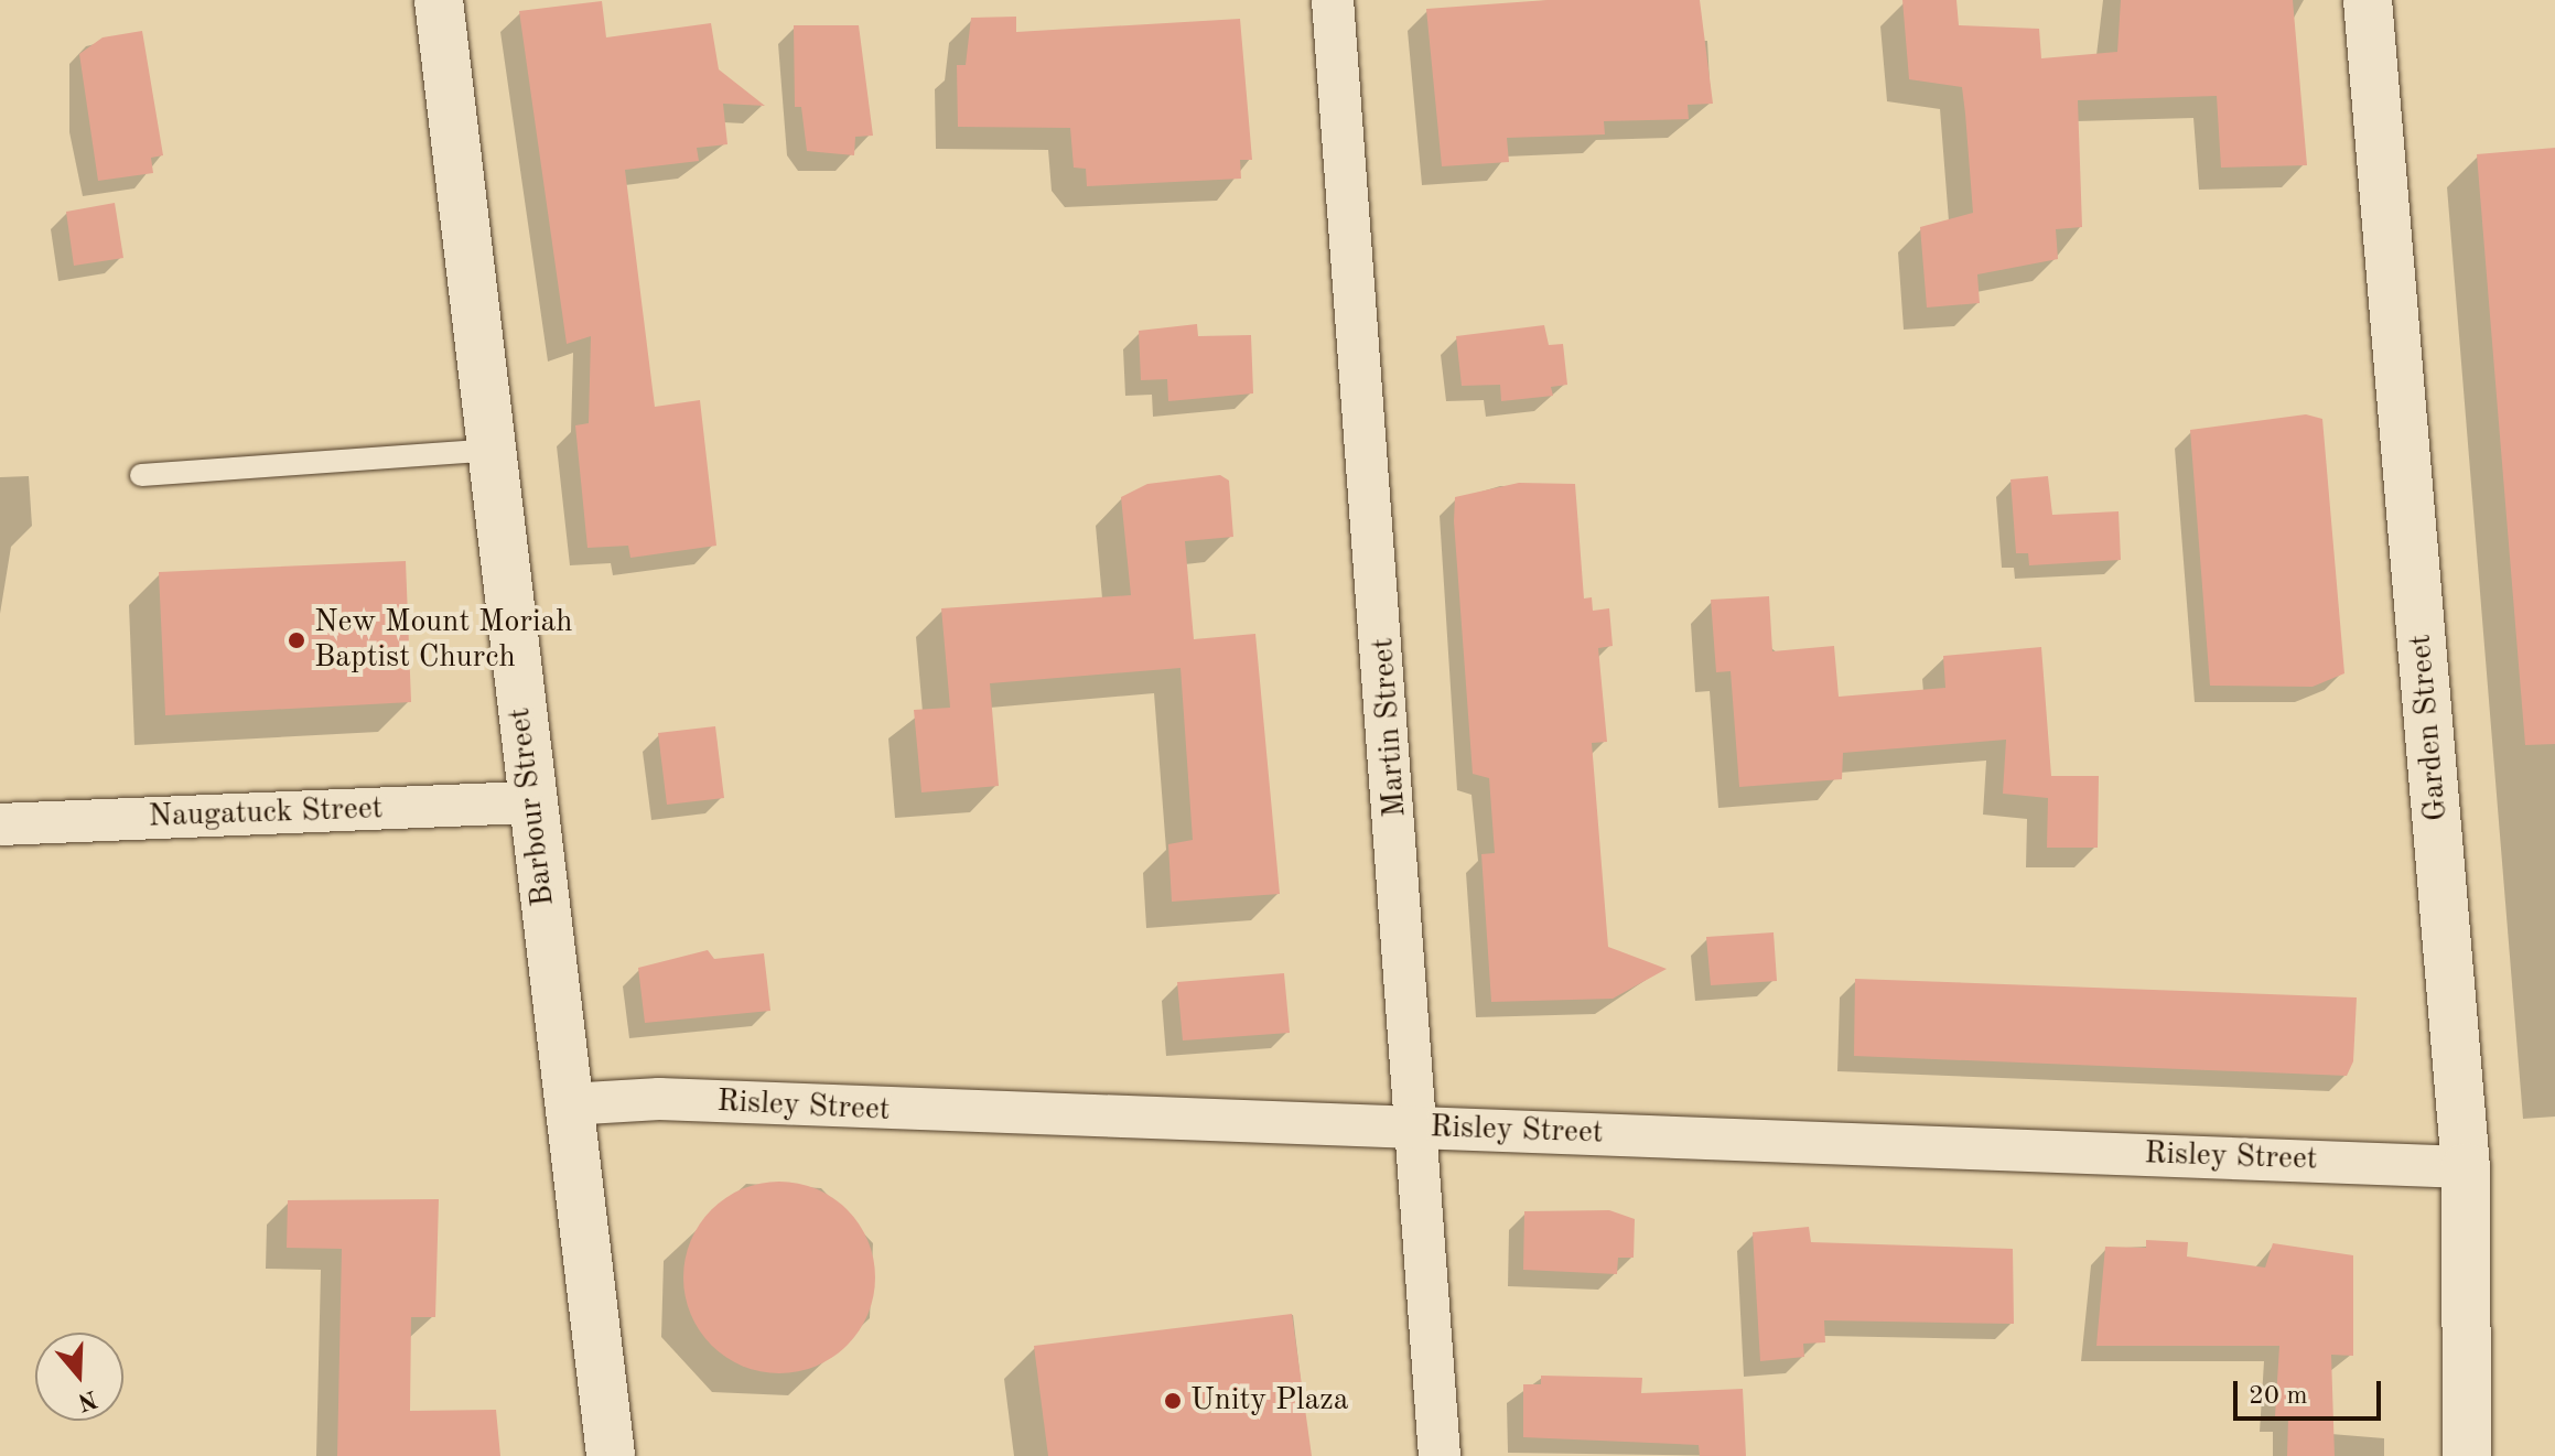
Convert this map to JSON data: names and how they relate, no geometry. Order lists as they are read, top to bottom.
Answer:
{
  "streets": {
    "street": [
      "Martin Street",
      "Garden Street",
      "Barbour Street",
      "Naugatuck Street",
      "Risley Street"
    ]
  },
  "crossings": [
    ["Martin Street", "Risley Street"],
    ["Garden Street", "Risley Street"],
    ["Barbour Street", "Naugatuck Street"],
    ["Barbour Street", "Risley Street"]
  ],
  "places": ["New Mount Moriah Baptist Church", "Unity Plaza"],
  "scale_bar": "20 m",
  "north": "bottom"
}
